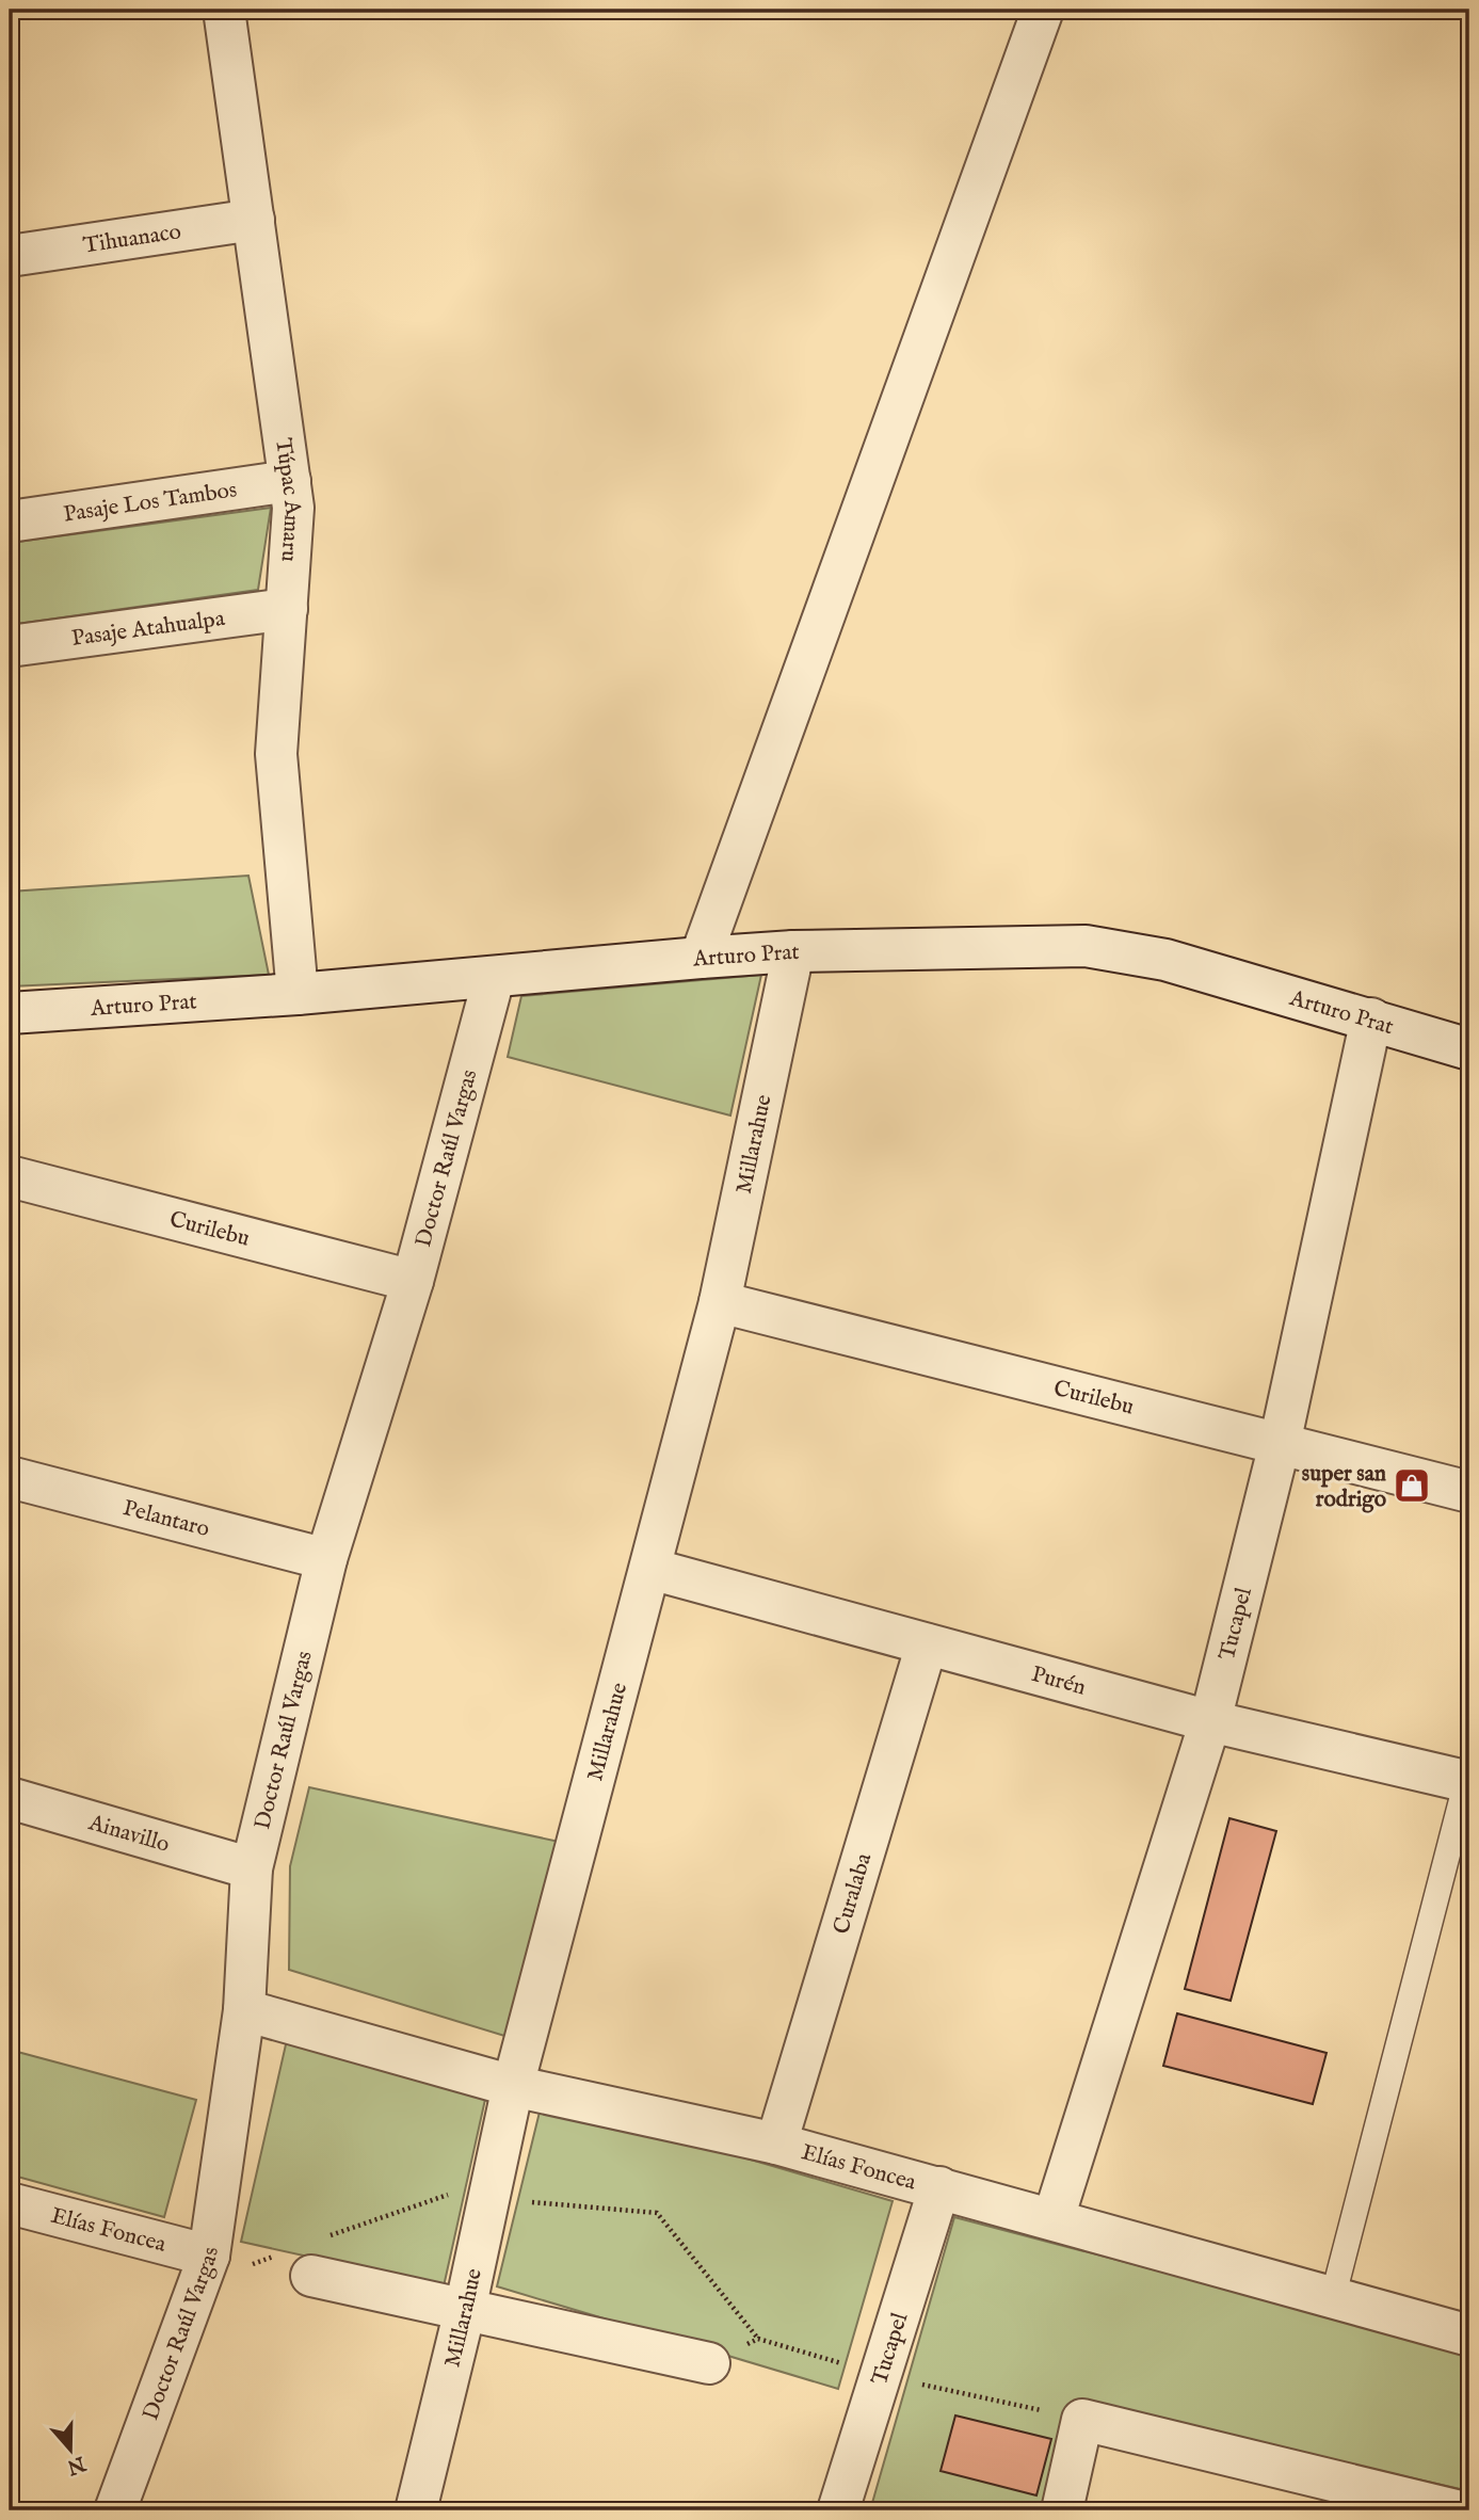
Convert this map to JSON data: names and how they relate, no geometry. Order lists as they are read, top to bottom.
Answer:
{
  "streets": {
    "street": [
      "Tihuanaco",
      "Túpac Amaru",
      "Pasaje Los Tambos",
      "Pasaje Atahualpa",
      "Arturo Prat",
      "Millarahue",
      "Doctor Raúl Vargas",
      "Curilebu",
      "Pelantaro",
      "Tucapel",
      "Purén",
      "Ainavillo",
      "Curalaba",
      "Elías Foncea"
    ]
  },
  "crossings": [
    ["Tihuanaco", "Túpac Amaru"],
    ["Túpac Amaru", "Pasaje Los Tambos"],
    ["Túpac Amaru", "Pasaje Atahualpa"],
    ["Túpac Amaru", "Arturo Prat"],
    ["Arturo Prat", "Millarahue"],
    ["Arturo Prat", "Doctor Raúl Vargas"],
    ["Arturo Prat", "Tucapel"],
    ["Millarahue", "Curilebu"],
    ["Millarahue", "Purén"],
    ["Millarahue", "Elías Foncea"],
    ["Doctor Raúl Vargas", "Curilebu"],
    ["Doctor Raúl Vargas", "Pelantaro"],
    ["Doctor Raúl Vargas", "Ainavillo"],
    ["Doctor Raúl Vargas", "Elías Foncea"],
    ["Curilebu", "Tucapel"],
    ["Tucapel", "Purén"],
    ["Tucapel", "Elías Foncea"],
    ["Purén", "Curalaba"],
    ["Curalaba", "Elías Foncea"]
  ],
  "places": {
    "shop": ["super san rodrigo"]
  },
  "north": "bottom"
}
